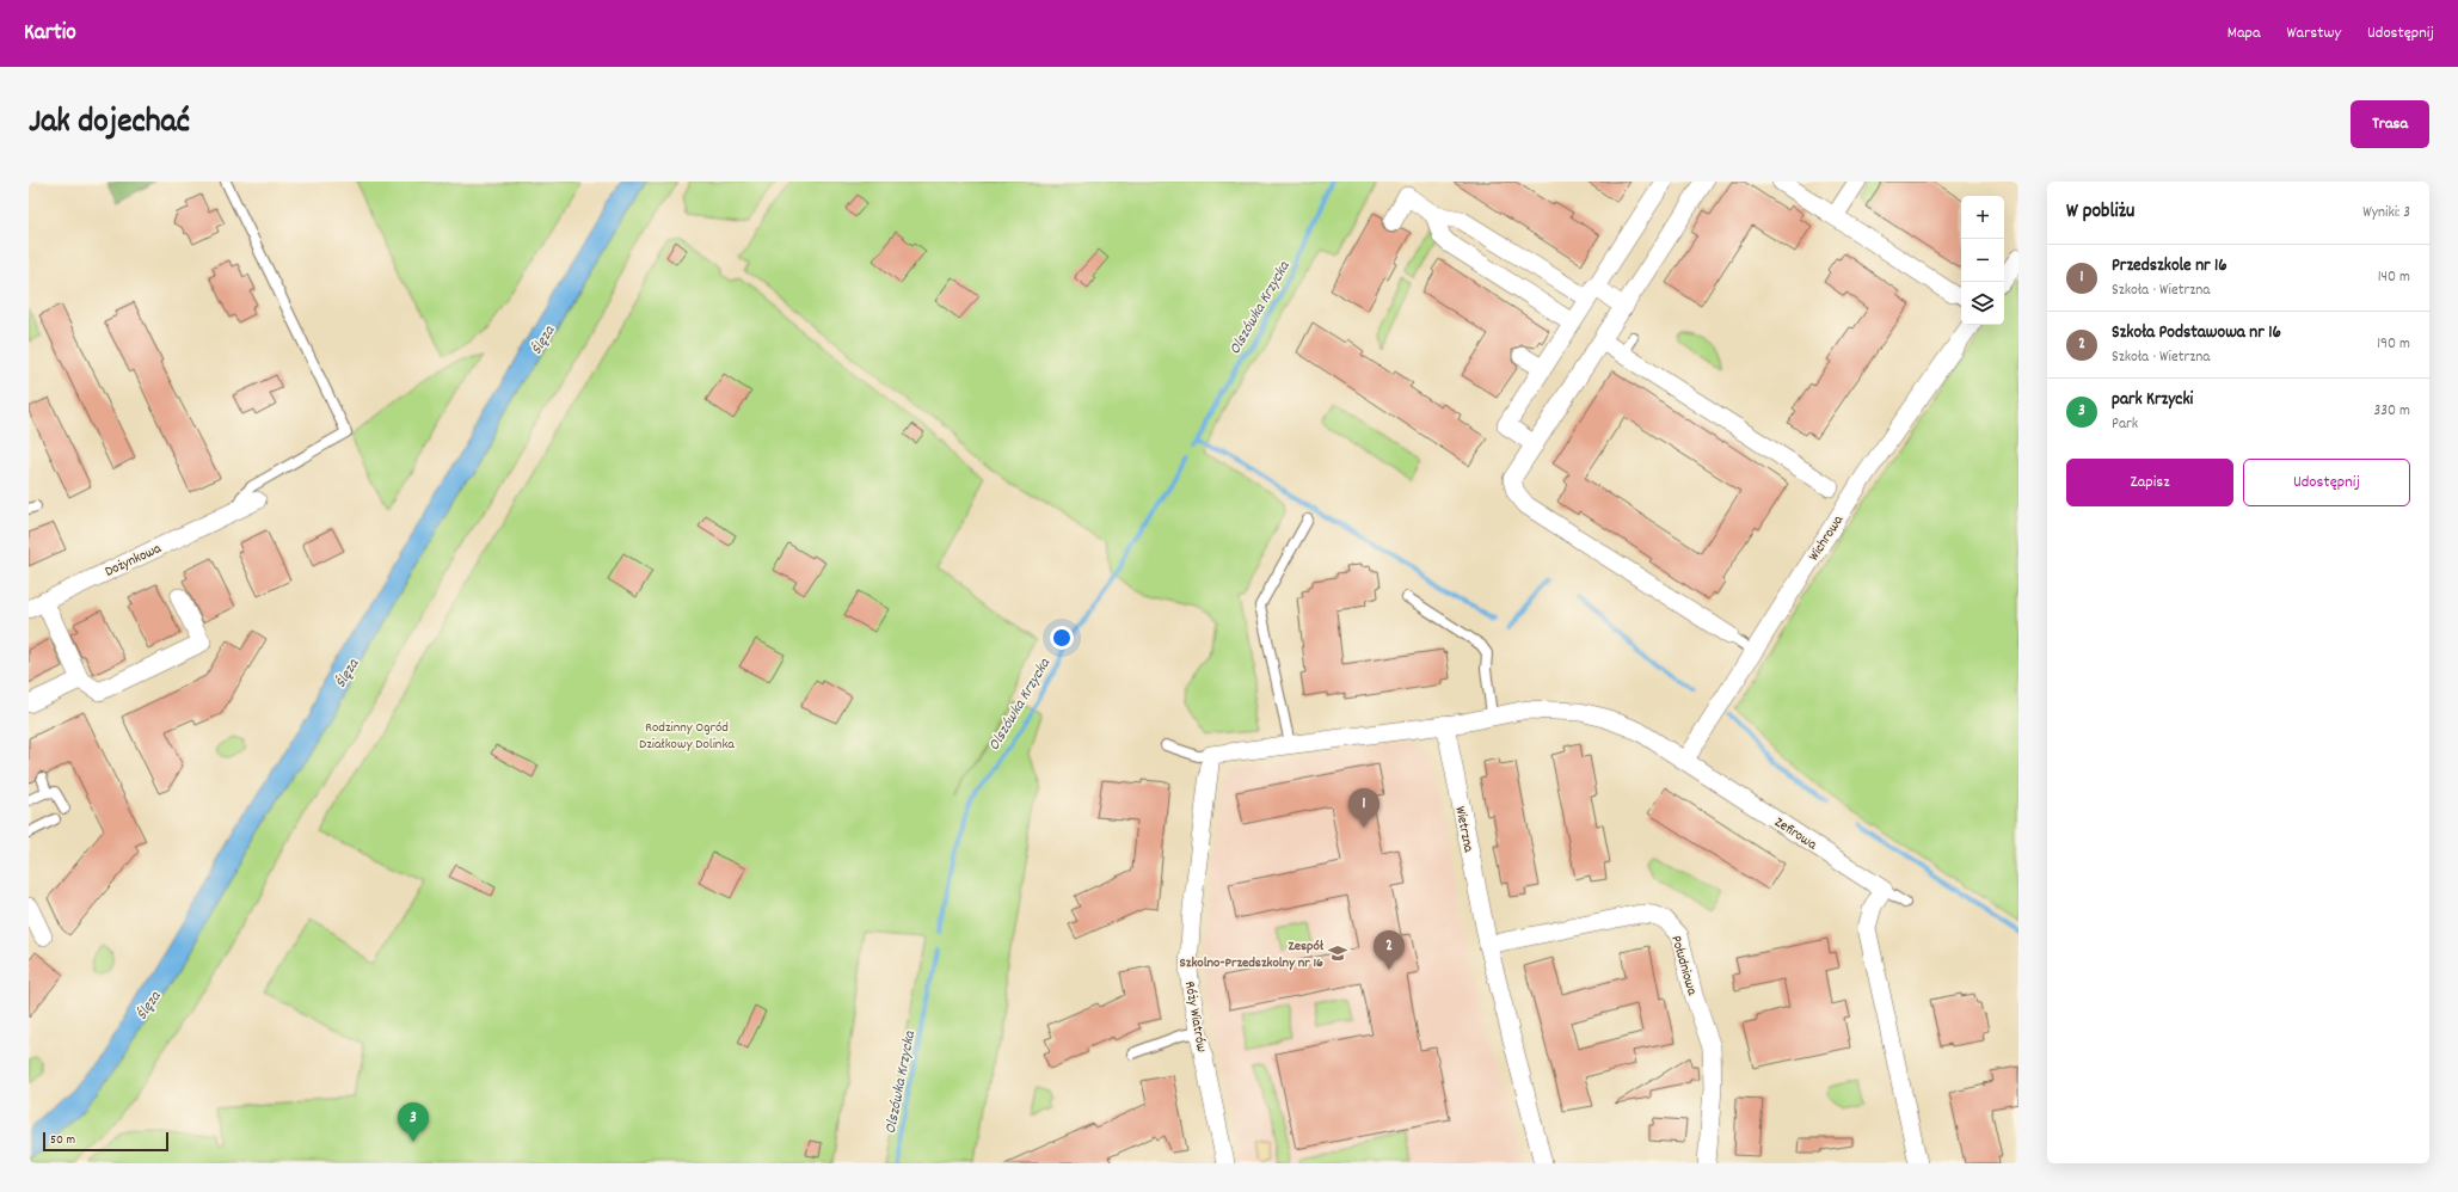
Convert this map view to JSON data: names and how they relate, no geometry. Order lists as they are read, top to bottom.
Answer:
{
  "streets": {
    "street": [
      "Wichrowa",
      "Dożynkowa",
      "Wietrzna",
      "Zefirowa",
      "Południowa",
      "Róży Wiatrów"
    ]
  },
  "crossings": [
    ["Wichrowa", "Zefirowa"],
    ["Wietrzna", "Zefirowa"],
    ["Wietrzna", "Południowa"]
  ],
  "water": ["Olszówka Krzycka", "Ślęza"],
  "parks": ["Rodzinny Ogród Działkowy Dolinka"],
  "places": {
    "school or university": ["Zespół Szkolno-Przedszkolny nr 16"]
  },
  "scale_bar": "50 m",
  "page": {
    "header": "Kartio",
    "nav": ["Mapa", "Warstwy", "Udostępnij"],
    "title": "Jak dojechać",
    "buttons": [
      "Trasa",
      ["Zapisz", "Udostępnij"]
    ],
    "heading": ["W pobliżu", "Wyniki: 3"],
    "map_buttons": ["+", "−"],
    "list": [
      {
        "mark": "1",
        "name": "Przedszkole nr 16",
        "note": "Szkoła · Wietrzna",
        "value": "140 m"
      },
      {
        "mark": "2",
        "name": "Szkoła Podstawowa nr 16",
        "note": "Szkoła · Wietrzna",
        "value": "190 m"
      },
      {
        "mark": "3",
        "name": "park Krzycki",
        "note": "Park",
        "value": "330 m"
      }
    ],
    "pins": ["1", "2", "3"],
    "scale": "50 m"
  }
}
